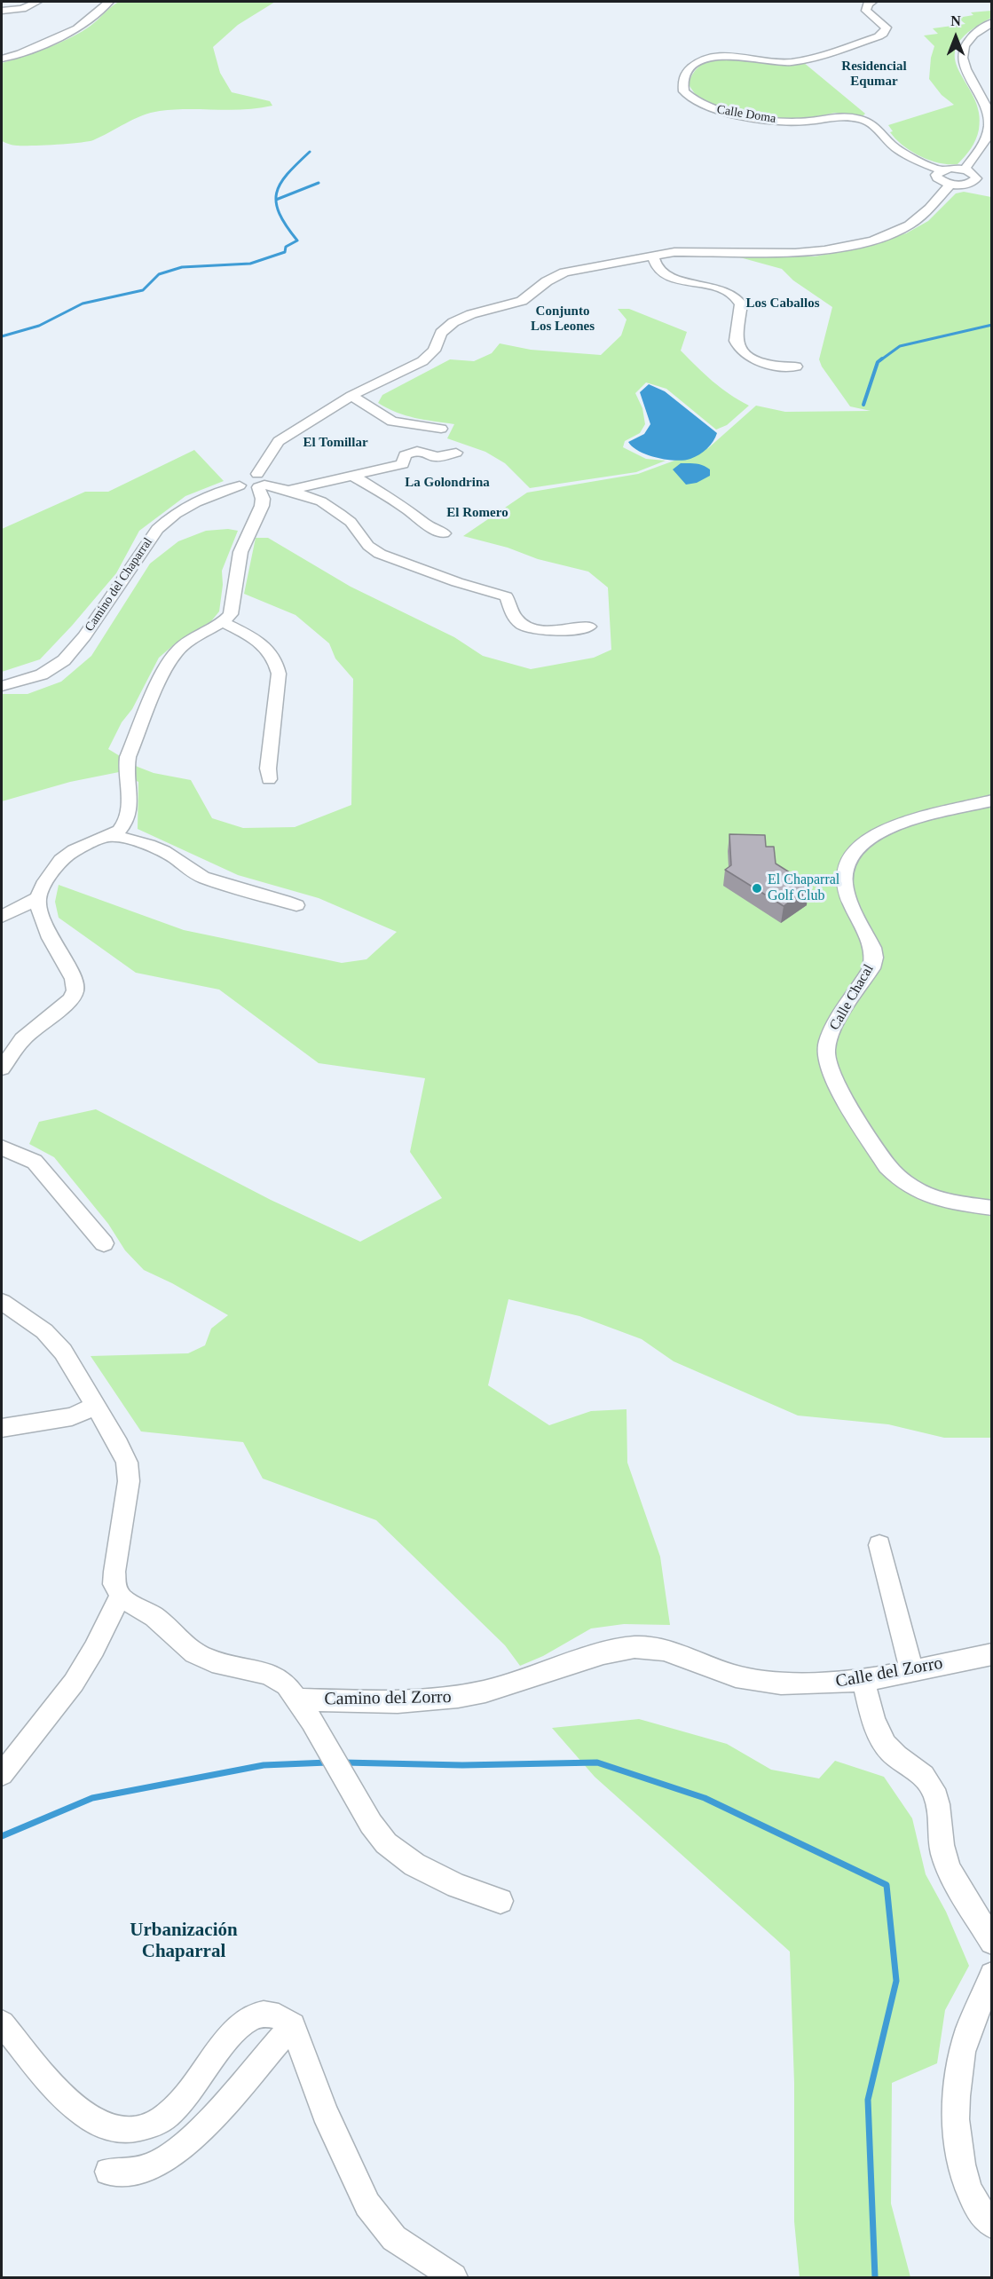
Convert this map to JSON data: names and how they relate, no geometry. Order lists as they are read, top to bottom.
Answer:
{
  "streets": {
    "street": [
      "Calle Doma",
      "Camino del Chaparral",
      "Calle Chacal",
      "Calle del Zorro",
      "Camino del Zorro"
    ]
  },
  "crossings": [
    ["Calle del Zorro", "Camino del Zorro"]
  ],
  "districts": [
    "Residencial Equmar",
    "Los Caballos",
    "Conjunto Los Leones",
    "El Tomillar",
    "La Golondrina",
    "El Romero",
    "Urbanización Chaparral"
  ],
  "places": ["El Chaparral Golf Club"],
  "north": "top"
}
